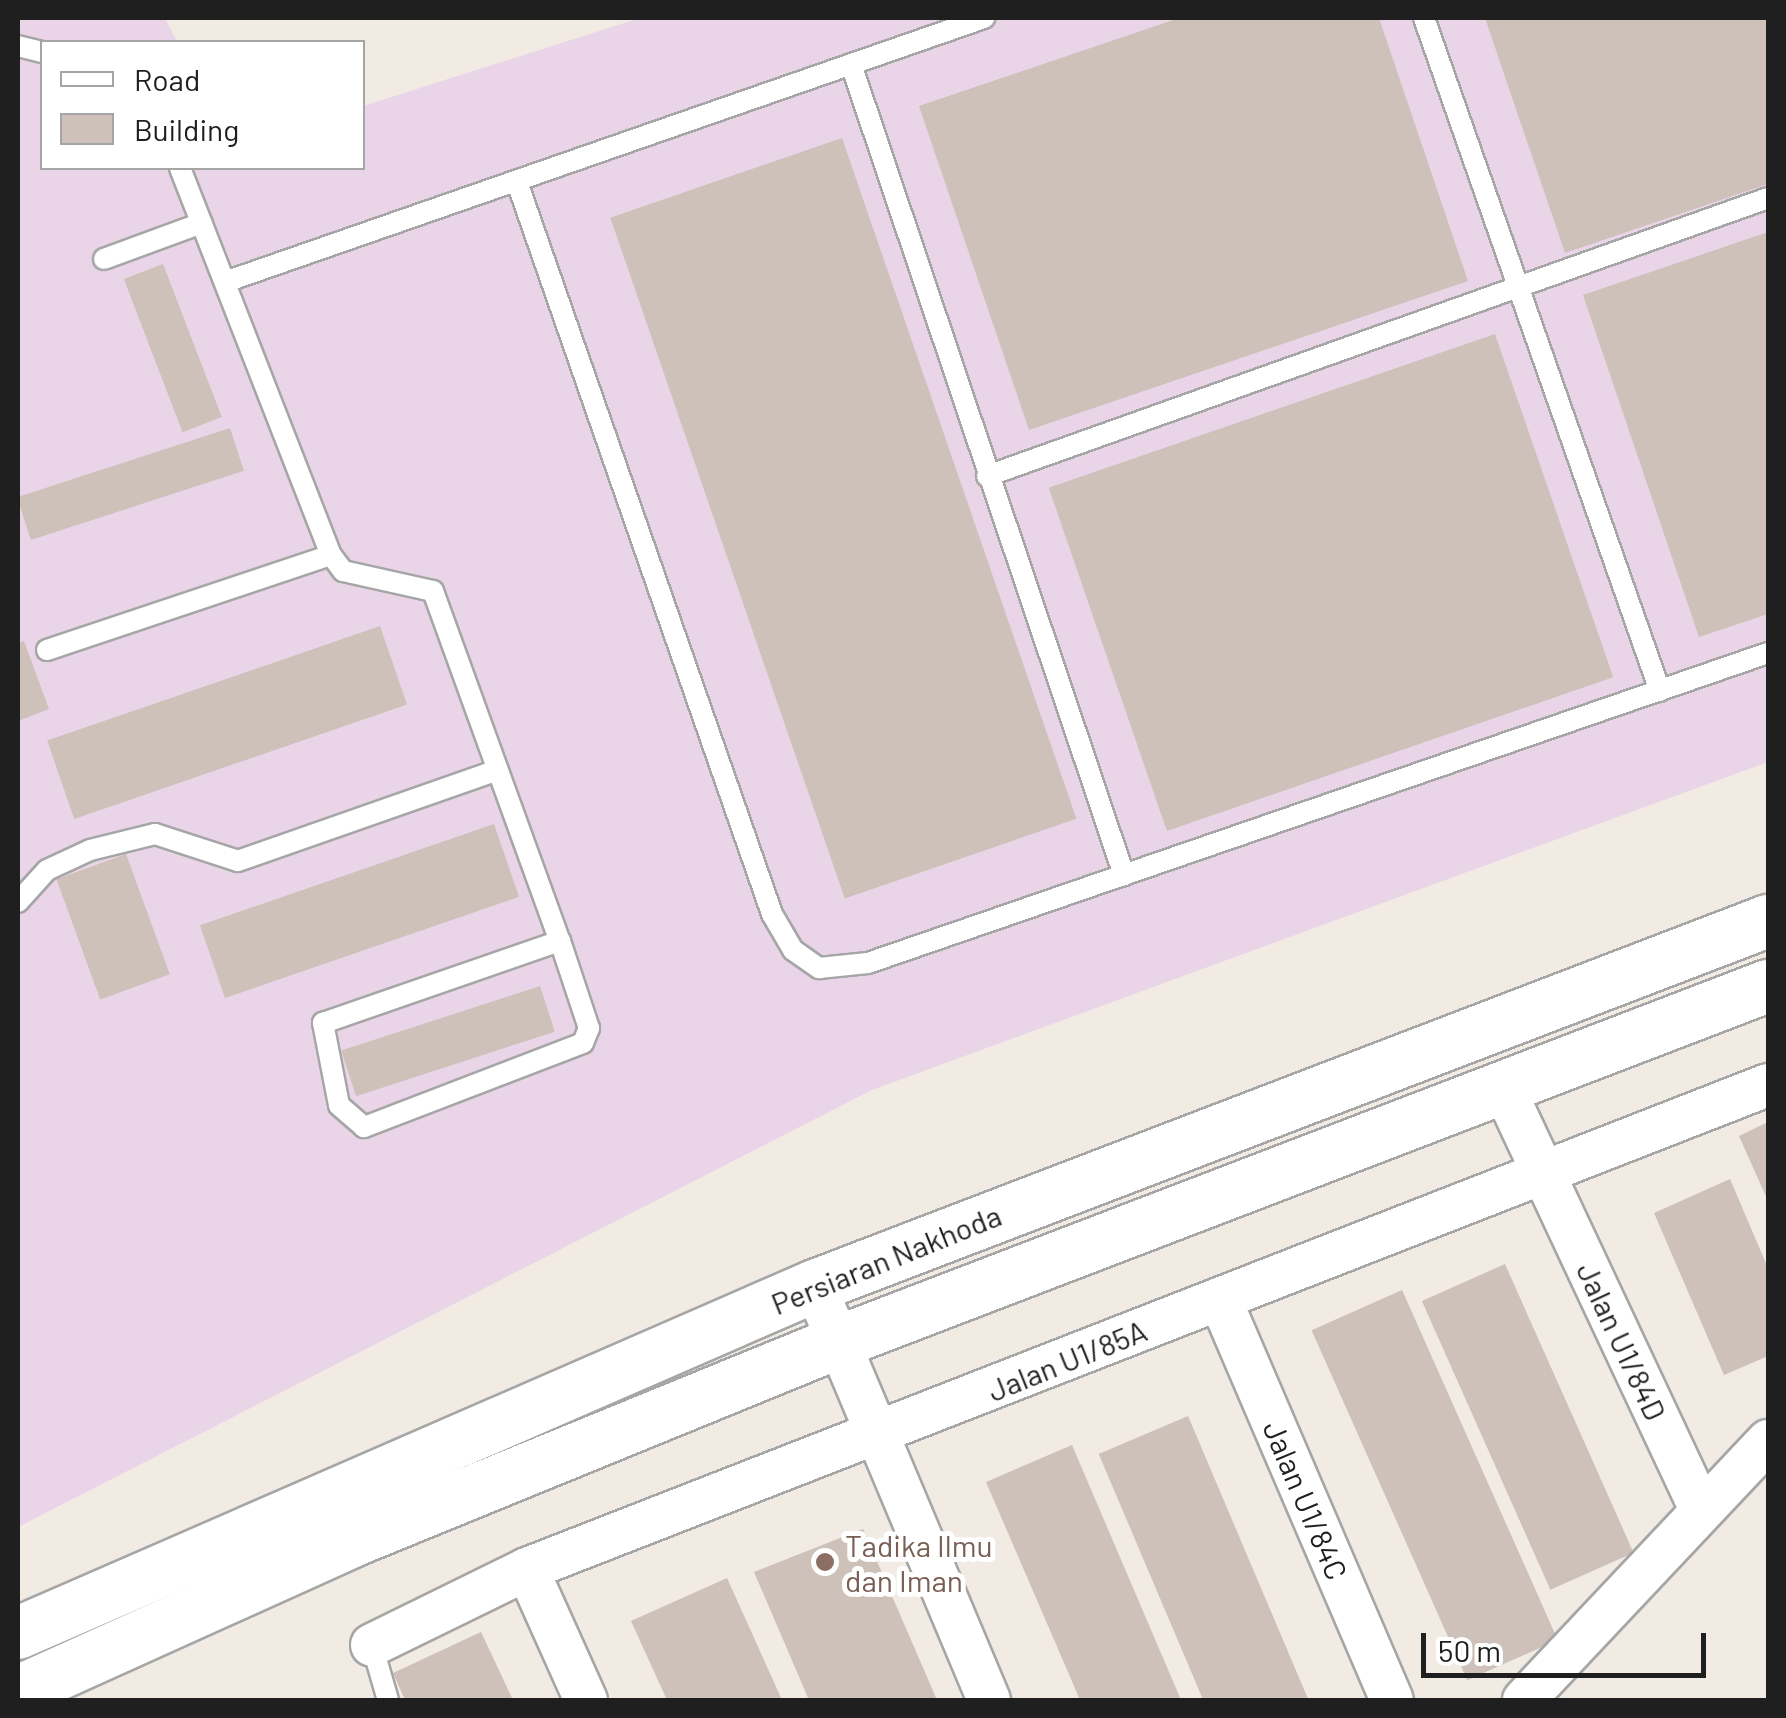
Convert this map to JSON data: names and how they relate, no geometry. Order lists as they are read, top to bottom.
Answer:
{
  "streets": {
    "street": [
      "Persiaran Nakhoda",
      "Jalan U1/84D",
      "Jalan U1/85A",
      "Jalan U1/84C"
    ]
  },
  "crossings": [
    ["Persiaran Nakhoda", "Jalan U1/84D"],
    ["Jalan U1/84D", "Jalan U1/85A"],
    ["Jalan U1/85A", "Jalan U1/84C"]
  ],
  "places": ["Tadika Ilmu dan Iman"],
  "legend": ["Road", "Building"],
  "scale_bar": "50 m"
}
